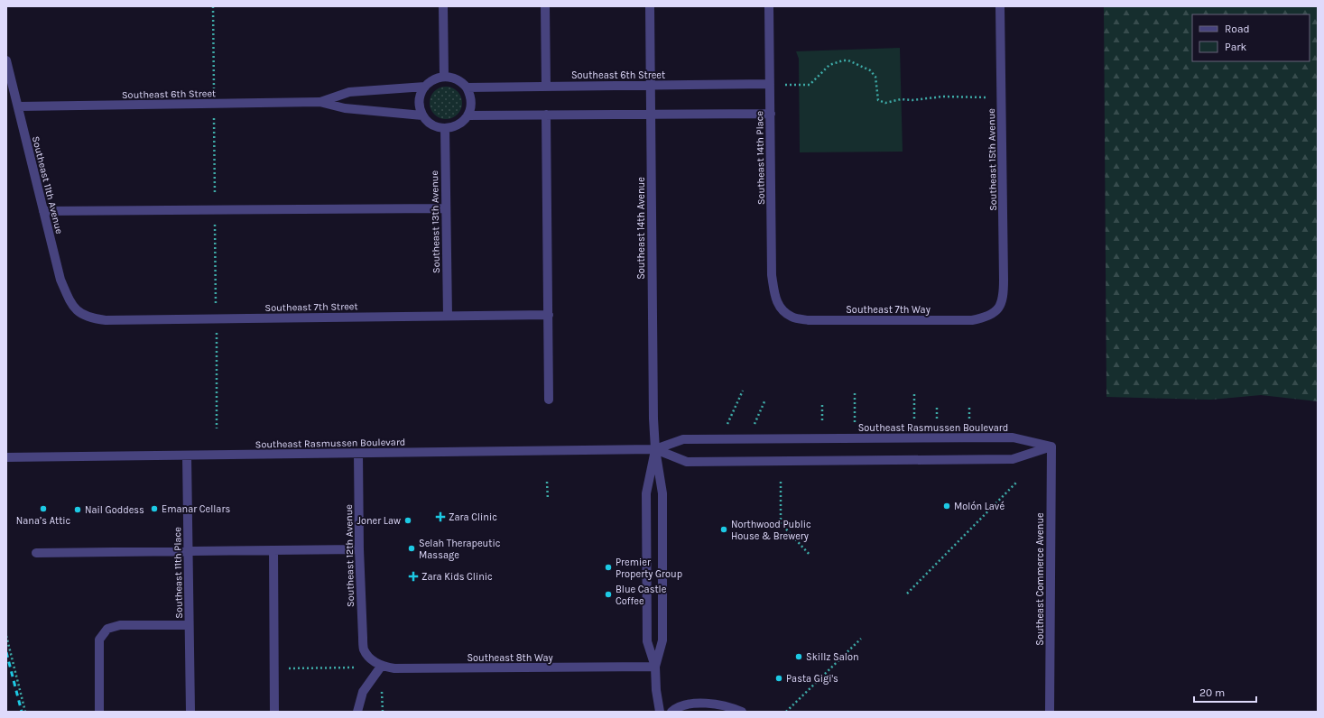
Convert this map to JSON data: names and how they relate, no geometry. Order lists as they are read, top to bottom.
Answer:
{
  "streets": {
    "street": [
      "Southeast 6th Street",
      "Southeast 14th Place",
      "Southeast 15th Avenue",
      "Southeast 11th Avenue",
      "Southeast 13th Avenue",
      "Southeast 14th Avenue",
      "Southeast 7th Street",
      "Southeast 7th Way",
      "Southeast Rasmussen Boulevard",
      "Southeast 12th Avenue",
      "Southeast 11th Place",
      "Southeast Commerce Avenue",
      "Southeast 8th Way"
    ]
  },
  "crossings": [
    ["Southeast 6th Street", "Southeast 14th Place"],
    ["Southeast 6th Street", "Southeast 11th Avenue"],
    ["Southeast 6th Street", "Southeast 13th Avenue"],
    ["Southeast 6th Street", "Southeast 14th Avenue"],
    ["Southeast 14th Place", "Southeast 7th Way"],
    ["Southeast 15th Avenue", "Southeast 7th Way"],
    ["Southeast 11th Avenue", "Southeast 7th Street"],
    ["Southeast 13th Avenue", "Southeast 7th Street"],
    ["Southeast 14th Avenue", "Southeast Rasmussen Boulevard"],
    ["Southeast 14th Avenue", "Southeast 8th Way"],
    ["Southeast Rasmussen Boulevard", "Southeast 12th Avenue"],
    ["Southeast Rasmussen Boulevard", "Southeast 11th Place"],
    ["Southeast Rasmussen Boulevard", "Southeast Commerce Avenue"],
    ["Southeast 12th Avenue", "Southeast 8th Way"]
  ],
  "places": {
    "other": [
      "Molón Lavé",
      "Nana’s Attic",
      "Emanar Cellars",
      "Nail Goddess",
      "Joner Law",
      "Northwood Public House & Brewery",
      "Selah Therapeutic Massage",
      "Premier Property Group",
      "Blue Castle Coffee",
      "Skillz Salon",
      "Pasta Gigi's"
    ],
    "health": ["Zara Clinic", "Zara Kids Clinic"]
  },
  "legend": ["Road", "Park"],
  "scale_bar": "20 m"
}
